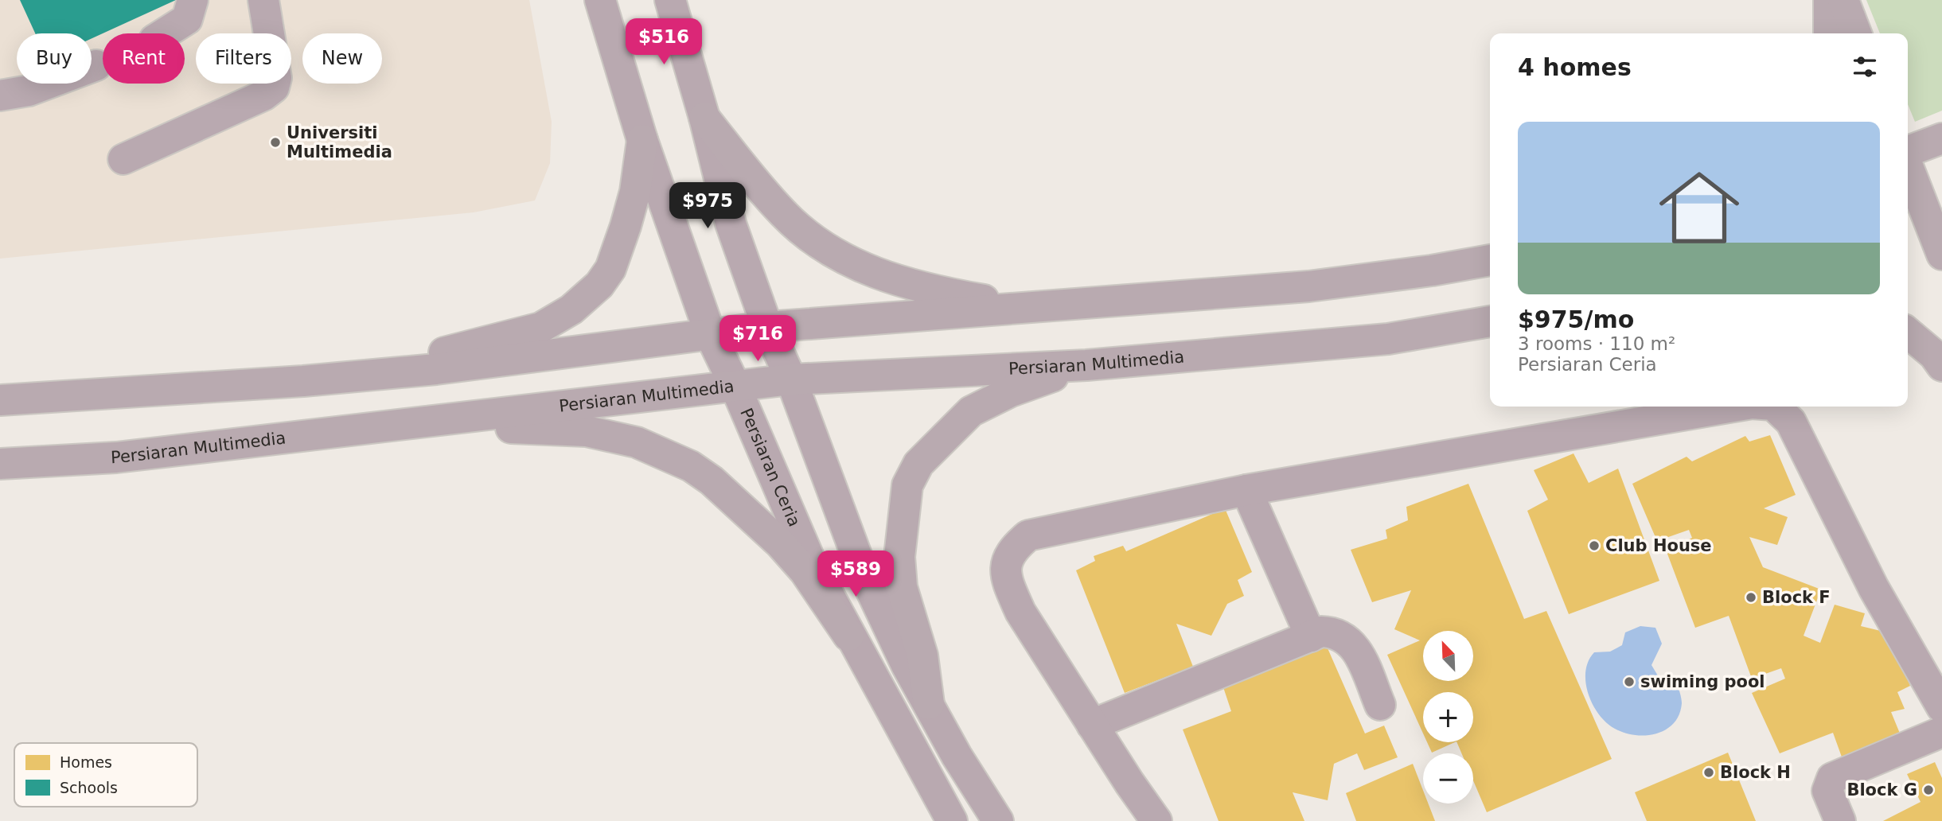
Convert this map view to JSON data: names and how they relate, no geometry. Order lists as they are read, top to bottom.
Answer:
{
  "streets": {
    "main road": ["Persiaran Multimedia"],
    "street": ["Persiaran Ceria"]
  },
  "crossings": [
    ["Persiaran Multimedia", "Persiaran Ceria"]
  ],
  "places": [
    "Universiti Multimedia",
    "Club House",
    "Block F",
    "swiming pool",
    "Block H",
    "Block G"
  ],
  "legend": ["Homes", "Schools"],
  "north": "top left",
  "page": {
    "price": [
      "$516",
      "$975",
      "$716",
      "$589"
    ],
    "chip": [
      "Buy",
      "Rent",
      "Filters",
      "New"
    ],
    "heading": "4 homes",
    "list": [
      {
        "name": "$975/mo",
        "note": "3 rooms · 110 m² · Persiaran Ceria"
      }
    ],
    "map_buttons": ["+", "−"]
  }
}
